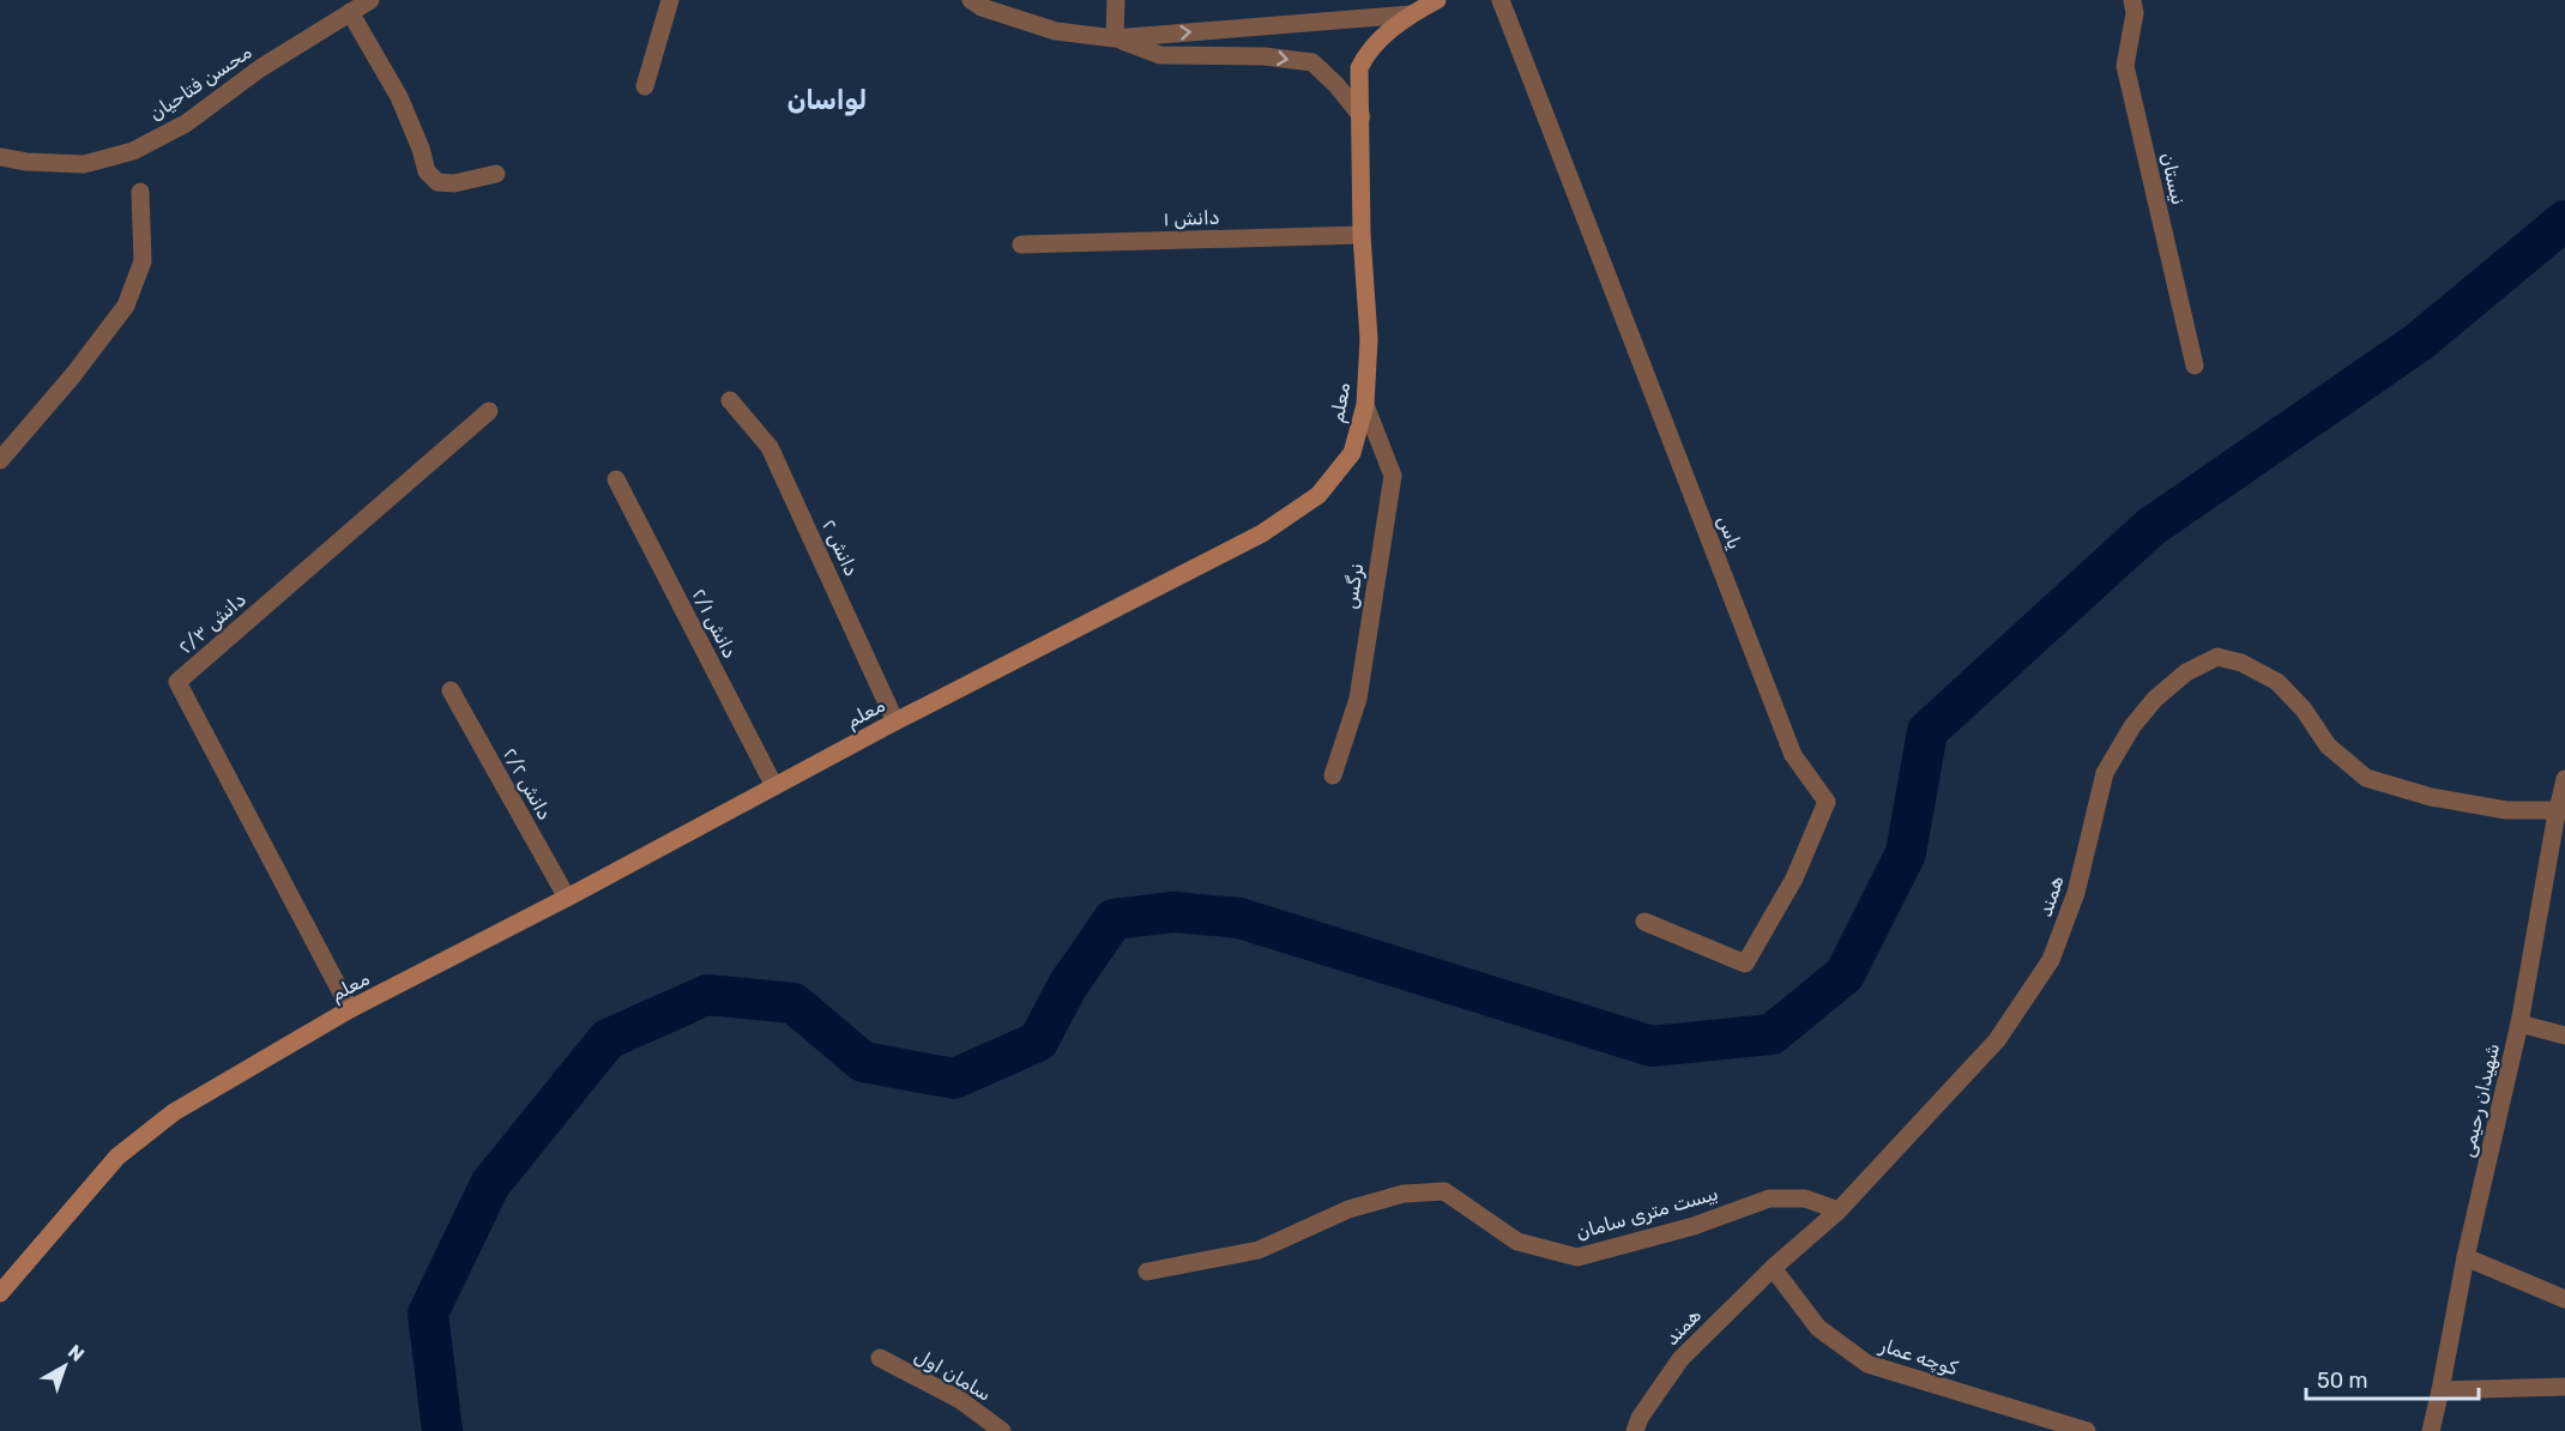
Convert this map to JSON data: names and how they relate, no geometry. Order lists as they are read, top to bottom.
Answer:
{
  "streets": {
    "main road": ["معلم"],
    "street": [
      "محسن فتاحیان",
      "نیستان",
      "دانش ۱",
      "یاس",
      "دانش ۲",
      "نرگس",
      "دانش ۲/۳",
      "دانش ۲/۱",
      "دانش ۲/۲",
      "همند",
      "شهیدان رحیمی",
      "بیست متری سامان",
      "کوچه عمار",
      "سامان اول"
    ]
  },
  "crossings": [
    ["دانش ۱", "معلم"],
    ["معلم", "دانش ۲"],
    ["معلم", "نرگس"],
    ["معلم", "دانش ۲/۳"],
    ["معلم", "دانش ۲/۱"],
    ["معلم", "دانش ۲/۲"],
    ["همند", "شهیدان رحیمی"],
    ["همند", "بیست متری سامان"],
    ["همند", "کوچه عمار"]
  ],
  "districts": ["لواسان"],
  "scale_bar": "50 m",
  "north": "top right"
}
